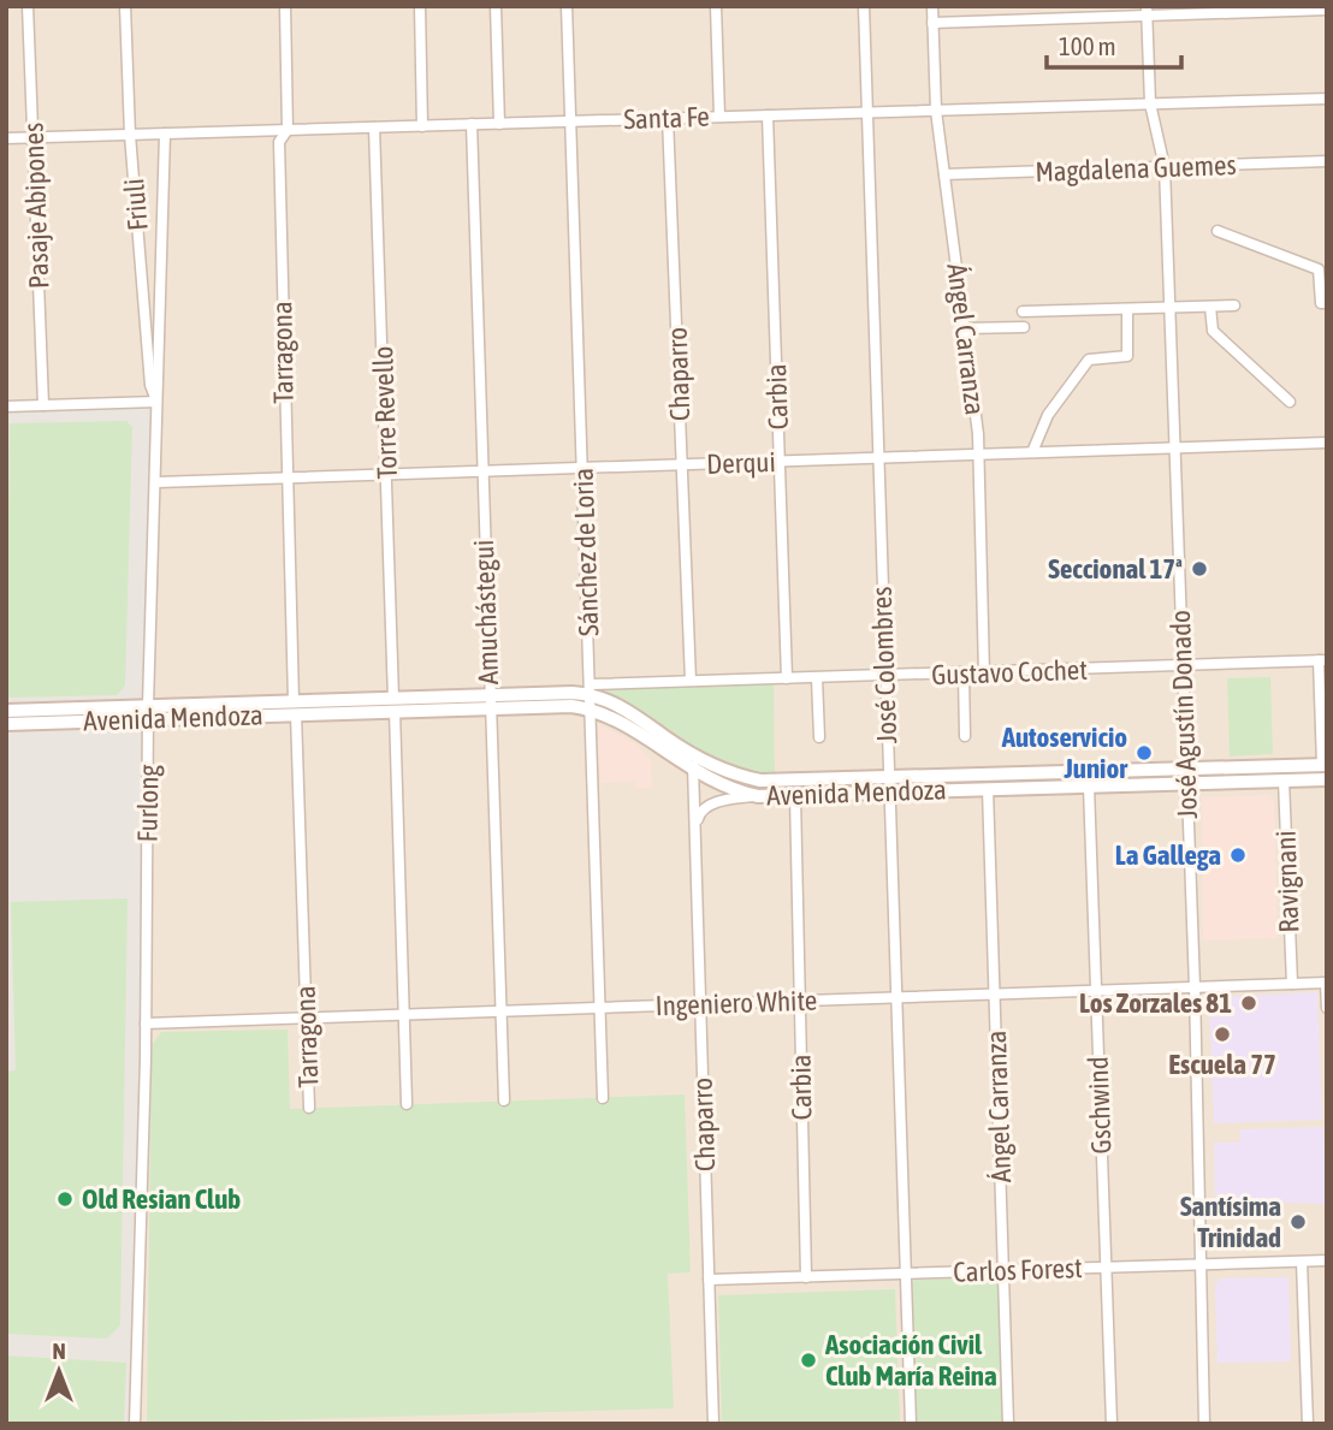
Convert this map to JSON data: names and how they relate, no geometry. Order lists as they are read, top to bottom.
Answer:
{
  "streets": {
    "main road": ["Avenida Mendoza"],
    "street": [
      "Santa Fe",
      "Magdalena Guemes",
      "Friuli",
      "Pasaje Abipones",
      "Ángel Carranza",
      "Tarragona",
      "Chaparro",
      "Carbia",
      "Torre Revello",
      "Derqui",
      "Sánchez de Loria",
      "Amuchástegui",
      "José Colombres",
      "Gustavo Cochet",
      "José Agustín Donado",
      "Furlong",
      "Ravignani",
      "Ingeniero White",
      "Gschwind",
      "Carlos Forest"
    ]
  },
  "crossings": [
    ["Santa Fe", "Friuli"],
    ["Santa Fe", "Pasaje Abipones"],
    ["Santa Fe", "Ángel Carranza"],
    ["Santa Fe", "Tarragona"],
    ["Santa Fe", "Chaparro"],
    ["Santa Fe", "Carbia"],
    ["Santa Fe", "Torre Revello"],
    ["Santa Fe", "Sánchez de Loria"],
    ["Santa Fe", "Amuchástegui"],
    ["Santa Fe", "José Colombres"],
    ["Santa Fe", "José Agustín Donado"],
    ["Santa Fe", "Furlong"],
    ["Magdalena Guemes", "Ángel Carranza"],
    ["Magdalena Guemes", "José Agustín Donado"],
    ["Friuli", "Furlong"],
    ["Ángel Carranza", "Derqui"],
    ["Ángel Carranza", "Gustavo Cochet"],
    ["Ángel Carranza", "Avenida Mendoza"],
    ["Ángel Carranza", "Ingeniero White"],
    ["Ángel Carranza", "Carlos Forest"],
    ["Tarragona", "Derqui"],
    ["Tarragona", "Avenida Mendoza"],
    ["Tarragona", "Ingeniero White"],
    ["Chaparro", "Derqui"],
    ["Chaparro", "Gustavo Cochet"],
    ["Chaparro", "Avenida Mendoza"],
    ["Chaparro", "Ingeniero White"],
    ["Chaparro", "Carlos Forest"],
    ["Carbia", "Derqui"],
    ["Carbia", "Gustavo Cochet"],
    ["Carbia", "Avenida Mendoza"],
    ["Carbia", "Ingeniero White"],
    ["Carbia", "Carlos Forest"],
    ["Torre Revello", "Derqui"],
    ["Torre Revello", "Avenida Mendoza"],
    ["Torre Revello", "Ingeniero White"],
    ["Derqui", "Sánchez de Loria"],
    ["Derqui", "Amuchástegui"],
    ["Derqui", "José Colombres"],
    ["Derqui", "José Agustín Donado"],
    ["Derqui", "Furlong"],
    ["Sánchez de Loria", "Gustavo Cochet"],
    ["Sánchez de Loria", "Avenida Mendoza"],
    ["Sánchez de Loria", "Ingeniero White"],
    ["Amuchástegui", "Avenida Mendoza"],
    ["Amuchástegui", "Ingeniero White"],
    ["José Colombres", "Gustavo Cochet"],
    ["José Colombres", "Avenida Mendoza"],
    ["José Colombres", "Ingeniero White"],
    ["José Colombres", "Carlos Forest"],
    ["Gustavo Cochet", "José Agustín Donado"],
    ["Gustavo Cochet", "Avenida Mendoza"],
    ["José Agustín Donado", "Avenida Mendoza"],
    ["José Agustín Donado", "Ingeniero White"],
    ["José Agustín Donado", "Carlos Forest"],
    ["Avenida Mendoza", "Furlong"],
    ["Avenida Mendoza", "Ravignani"],
    ["Avenida Mendoza", "Gschwind"],
    ["Furlong", "Ingeniero White"],
    ["Ravignani", "Ingeniero White"],
    ["Ingeniero White", "Gschwind"],
    ["Gschwind", "Carlos Forest"]
  ],
  "places": [
    "Seccional 17ª",
    "Autoservicio Junior",
    "La Gallega",
    "Los Zorzales 81",
    "Escuela 77",
    "Old Resian Club",
    "Santísima Trinidad",
    "Asociación Civil Club María Reina"
  ],
  "scale_bar": "100 m",
  "north": "top"
}
